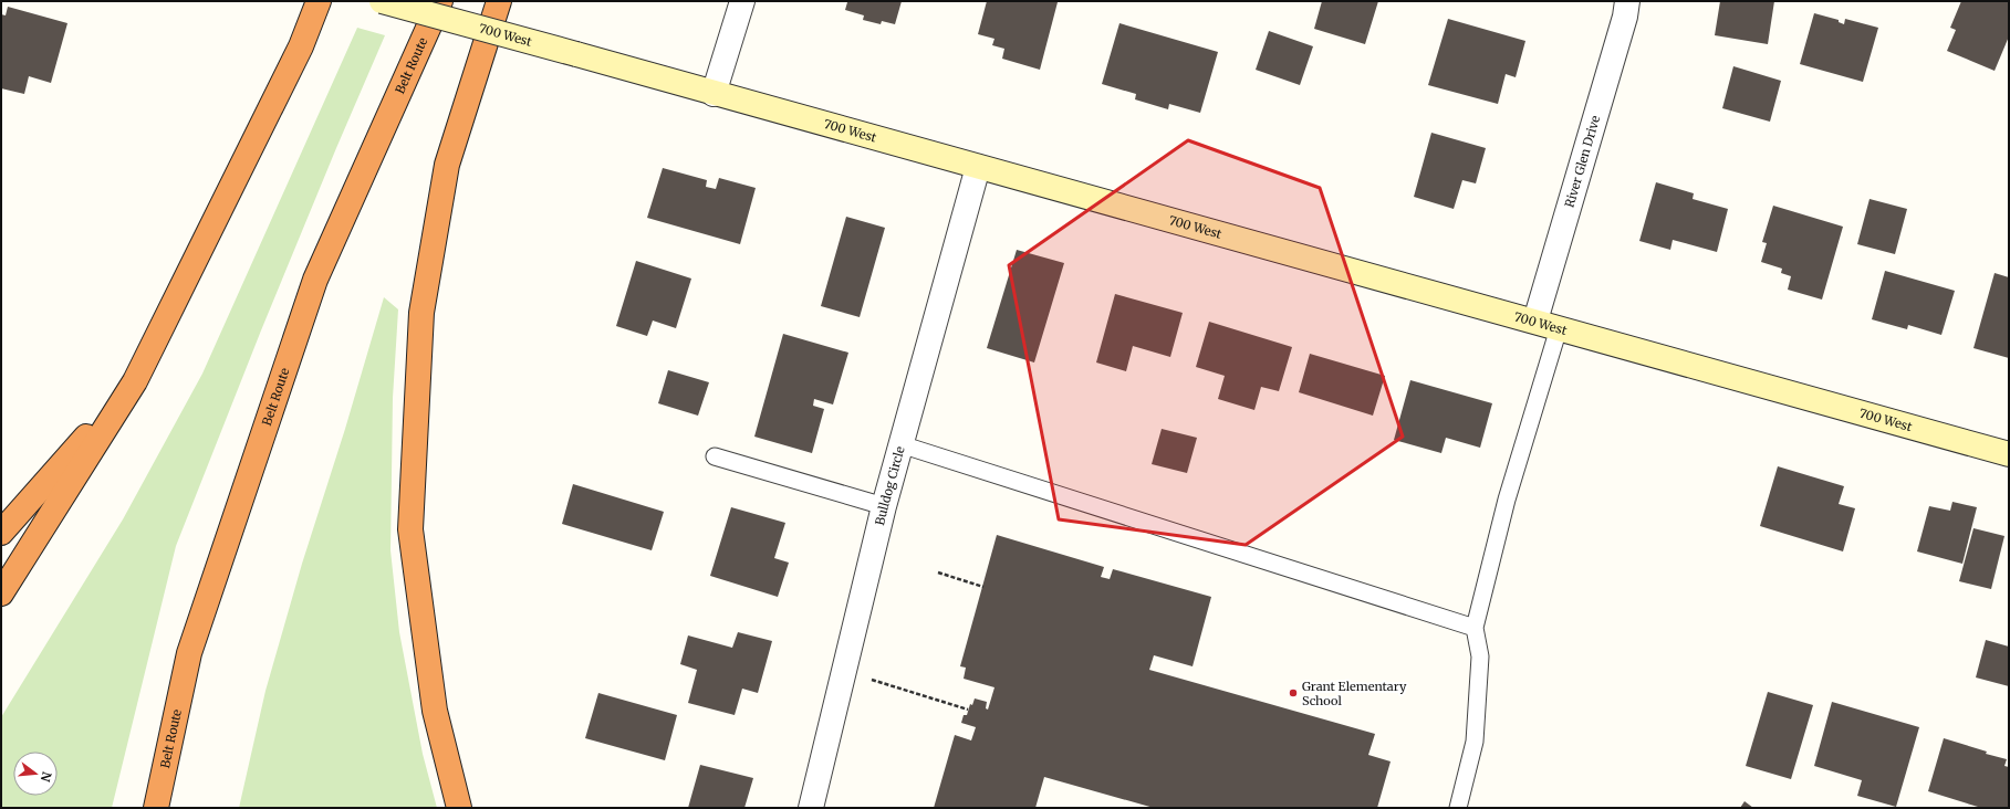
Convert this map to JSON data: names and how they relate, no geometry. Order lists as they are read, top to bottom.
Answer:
{
  "streets": {
    "highway": ["Belt Route"],
    "main road": ["700 West"],
    "street": ["River Glen Drive", "Bulldog Circle"]
  },
  "crossings": [
    ["700 West", "River Glen Drive"],
    ["700 West", "Bulldog Circle"]
  ],
  "places": ["Grant Elementary School"],
  "north": "right"
}
